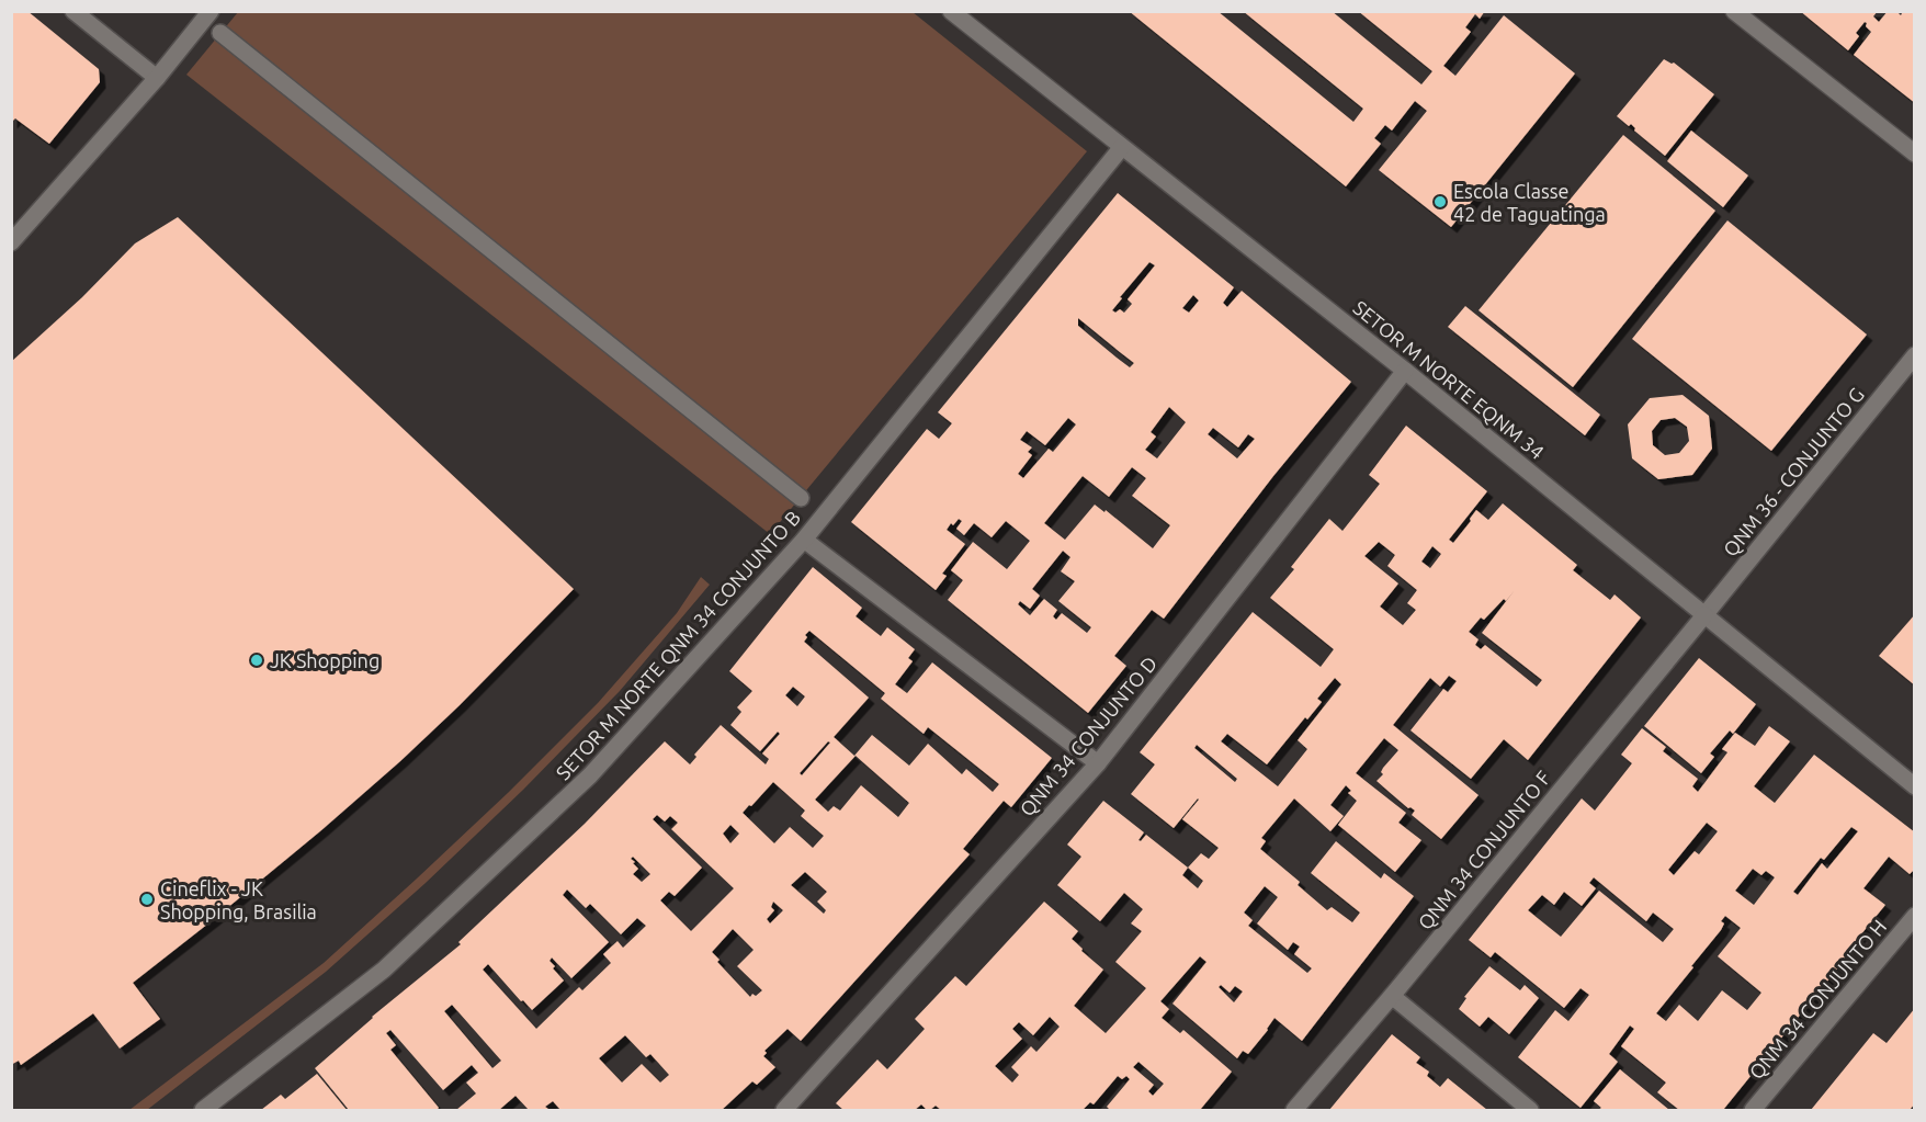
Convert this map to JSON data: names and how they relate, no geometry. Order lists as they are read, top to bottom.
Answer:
{
  "streets": {
    "street": [
      "SETOR M NORTE EQNM 34",
      "QNM 36 - CONJUNTO G",
      "SETOR M NORTE QNM 34 CONJUNTO B",
      "QNM 34 CONJUNTO D",
      "QNM 34 CONJUNTO F",
      "QNM 34 CONJUNTO H"
    ]
  },
  "crossings": [
    ["SETOR M NORTE EQNM 34", "QNM 36 - CONJUNTO G"],
    ["SETOR M NORTE EQNM 34", "SETOR M NORTE QNM 34 CONJUNTO B"],
    ["SETOR M NORTE EQNM 34", "QNM 34 CONJUNTO D"],
    ["SETOR M NORTE EQNM 34", "QNM 34 CONJUNTO F"],
    ["QNM 36 - CONJUNTO G", "QNM 34 CONJUNTO F"]
  ],
  "places": ["Escola Classe 42 de Taguatinga", "JK Shopping", "Cineflix - JK Shopping, Brasilia"]
}
